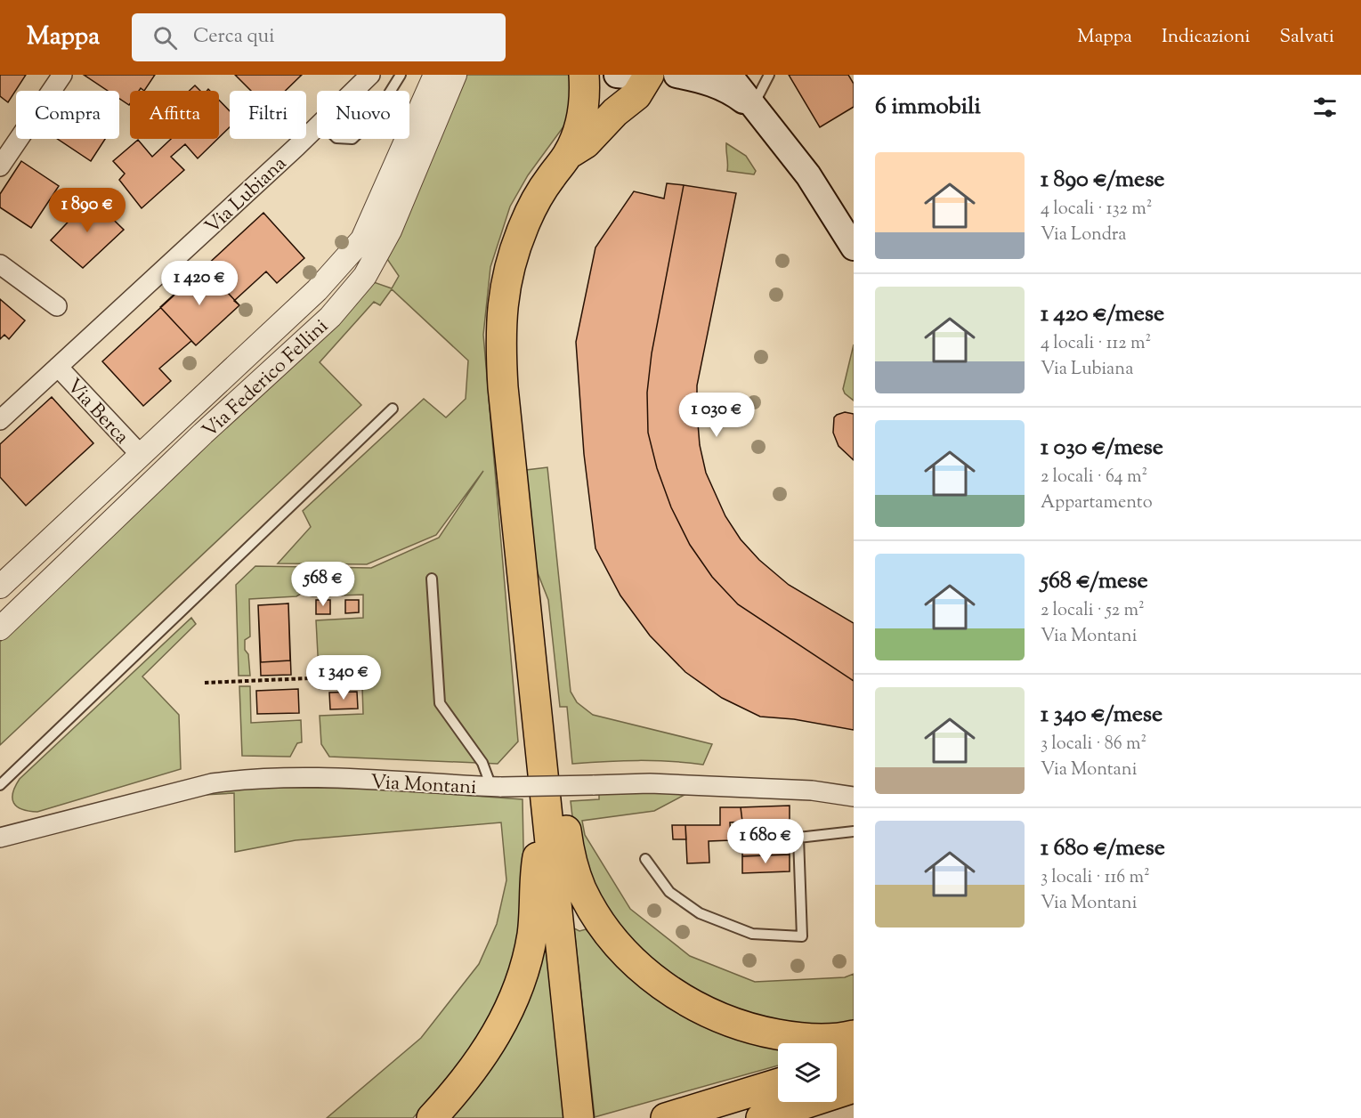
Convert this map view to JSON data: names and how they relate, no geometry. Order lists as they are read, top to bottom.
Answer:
{
  "streets": {
    "street": [
      "Via Lubiana",
      "Via Federico Fellini",
      "Via Berca",
      "Via Montani"
    ]
  },
  "crossings": [
    ["Via Lubiana", "Via Berca"],
    ["Via Federico Fellini", "Via Berca"]
  ],
  "page": {
    "header": "Mappa",
    "search": "Cerca qui",
    "nav": ["Mappa", "Indicazioni", "Salvati"],
    "heading": "6 immobili",
    "chip": [
      "Compra",
      "Affitta",
      "Filtri",
      "Nuovo"
    ],
    "list": [
      {
        "name": "1 890 €/mese",
        "note": "4 locali · 132 m² · Via Londra"
      },
      {
        "name": "1 420 €/mese",
        "note": "4 locali · 112 m² · Via Lubiana"
      },
      {
        "name": "1 030 €/mese",
        "note": "2 locali · 64 m² · Appartamento"
      },
      {
        "name": "568 €/mese",
        "note": "2 locali · 52 m² · Via Montani"
      },
      {
        "name": "1 340 €/mese",
        "note": "3 locali · 86 m² · Via Montani"
      },
      {
        "name": "1 680 €/mese",
        "note": "3 locali · 116 m² · Via Montani"
      }
    ],
    "price": [
      "1 890 €",
      "1 420 €",
      "1 030 €",
      "568 €",
      "1 340 €",
      "1 680 €"
    ]
  }
}
